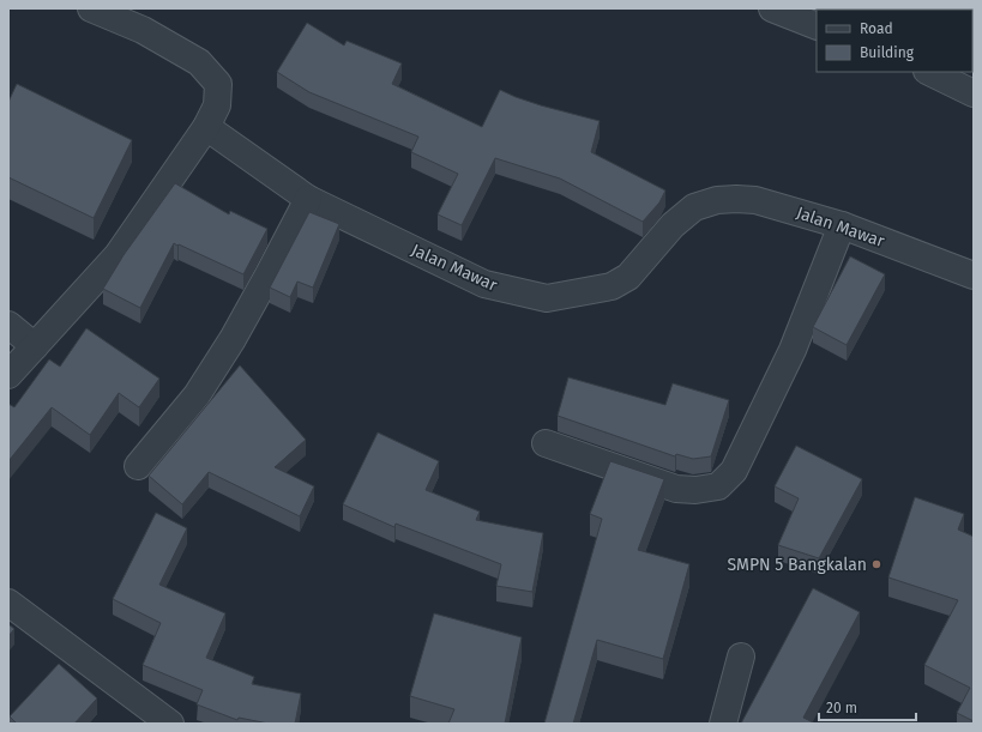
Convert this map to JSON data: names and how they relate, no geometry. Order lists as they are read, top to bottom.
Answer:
{
  "streets": {
    "street": ["Jalan Mawar"]
  },
  "places": ["SMPN 5 Bangkalan"],
  "legend": ["Road", "Building"],
  "scale_bar": "20 m"
}
